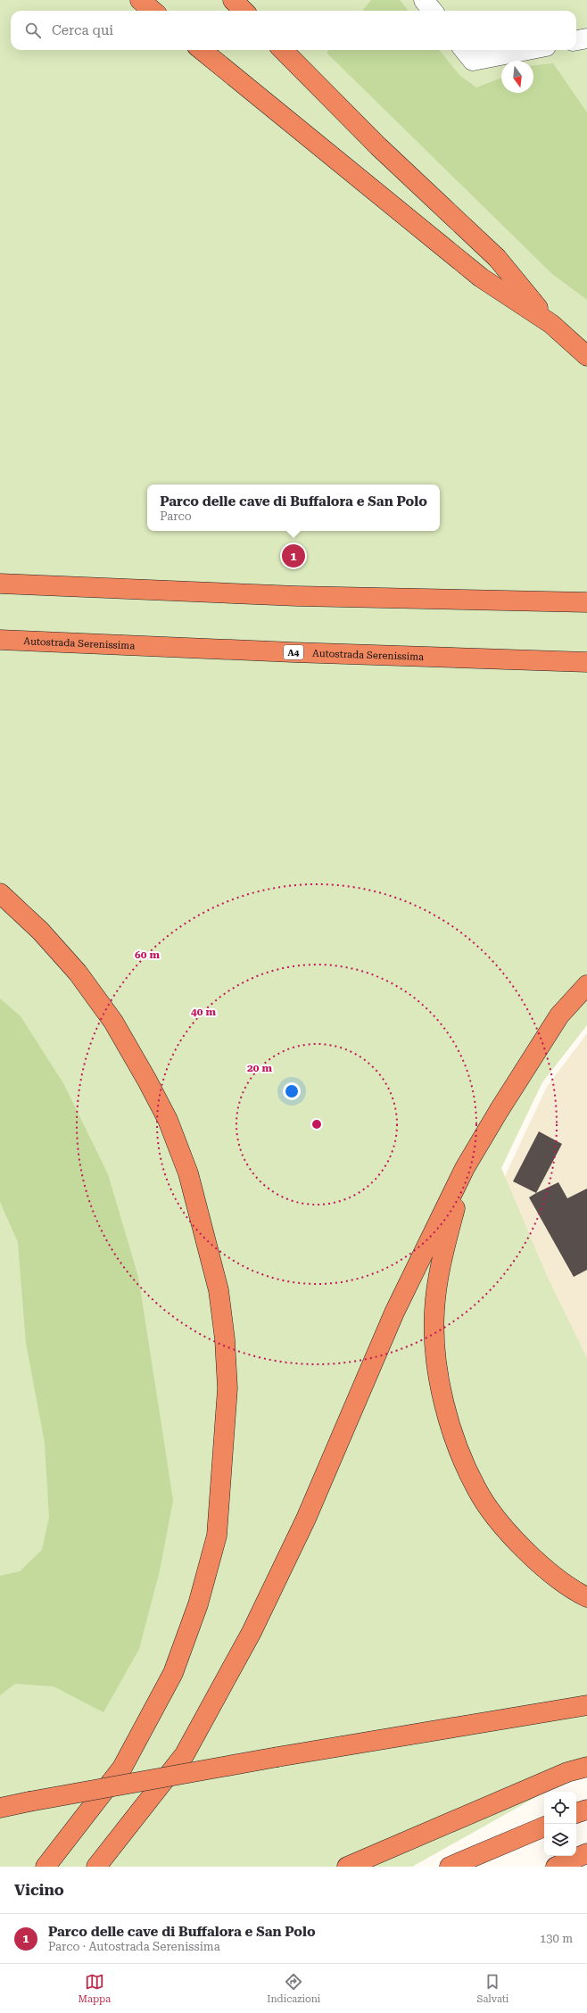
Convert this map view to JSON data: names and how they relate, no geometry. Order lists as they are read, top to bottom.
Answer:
{
  "streets": {
    "highway": ["Autostrada Serenissima", "A4"]
  },
  "north": "bottom",
  "page": {
    "search": "Cerca qui",
    "popup": ["Parco delle cave di Buffalora e San Polo", "Parco"],
    "pins": "1",
    "heading": "Vicino",
    "list": [
      {
        "mark": "1",
        "name": "Parco delle cave di Buffalora e San Polo",
        "note": "Parco · Autostrada Serenissima",
        "value": "130 m"
      }
    ],
    "nav": ["Mappa", "Indicazioni", "Salvati"]
  },
  "rings": ["60 m", "40 m", "20 m"]
}
